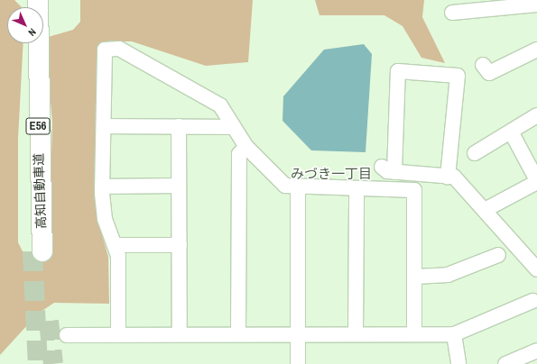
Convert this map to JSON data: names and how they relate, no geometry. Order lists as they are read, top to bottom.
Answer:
{
  "streets": {
    "highway": ["E56", "高知自動車道"]
  },
  "districts": ["みづき一丁目"],
  "north": "bottom right"
}
